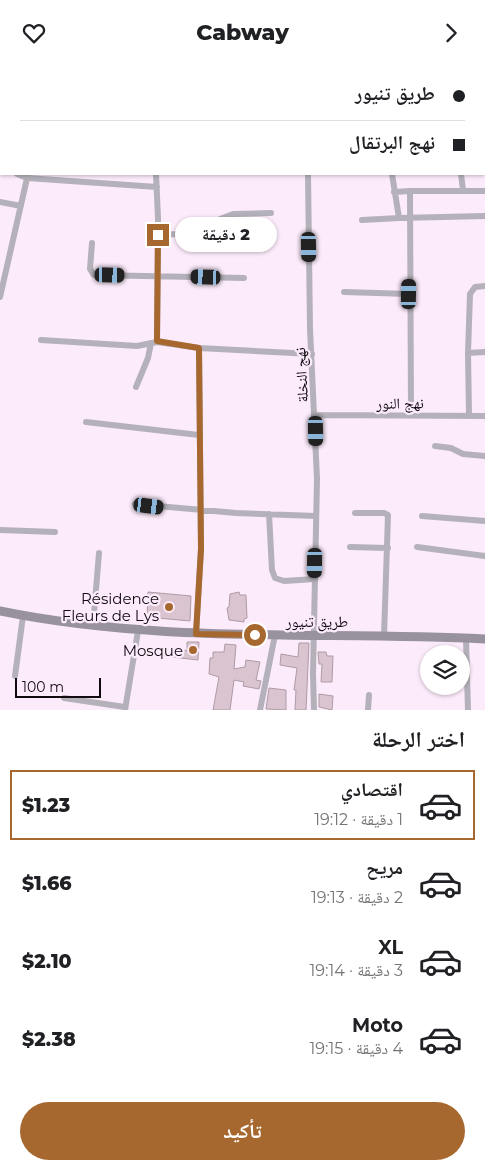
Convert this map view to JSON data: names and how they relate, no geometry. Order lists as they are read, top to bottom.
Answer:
{
  "streets": {
    "main road": ["طريق تنيور"],
    "street": ["نهج النخلة", "نهج النور"]
  },
  "crossings": [
    ["نهج النخلة", "نهج النور"],
    ["نهج النخلة", "طريق تنيور"]
  ],
  "places": ["Résidence Fleurs de Lys", "Mosque"],
  "scale_bar": "100 m",
  "page": {
    "header": "Cabway",
    "banner": ["طريق تنيور", "نهج البرتقال"],
    "bubble": "2 دقيقة",
    "scale": "100 m",
    "heading": "اختر الرحلة",
    "list": [
      {
        "name": "اقتصادي",
        "note": "1 دقيقة · 19:12",
        "value": "$1.23"
      },
      {
        "name": "مريح",
        "note": "2 دقيقة · 19:13",
        "value": "$1.66"
      },
      {
        "name": "XL",
        "note": "3 دقيقة · 19:14",
        "value": "$2.10"
      },
      {
        "name": "Moto",
        "note": "4 دقيقة · 19:15",
        "value": "$2.38"
      }
    ],
    "buttons": "تأكيد"
  }
}
